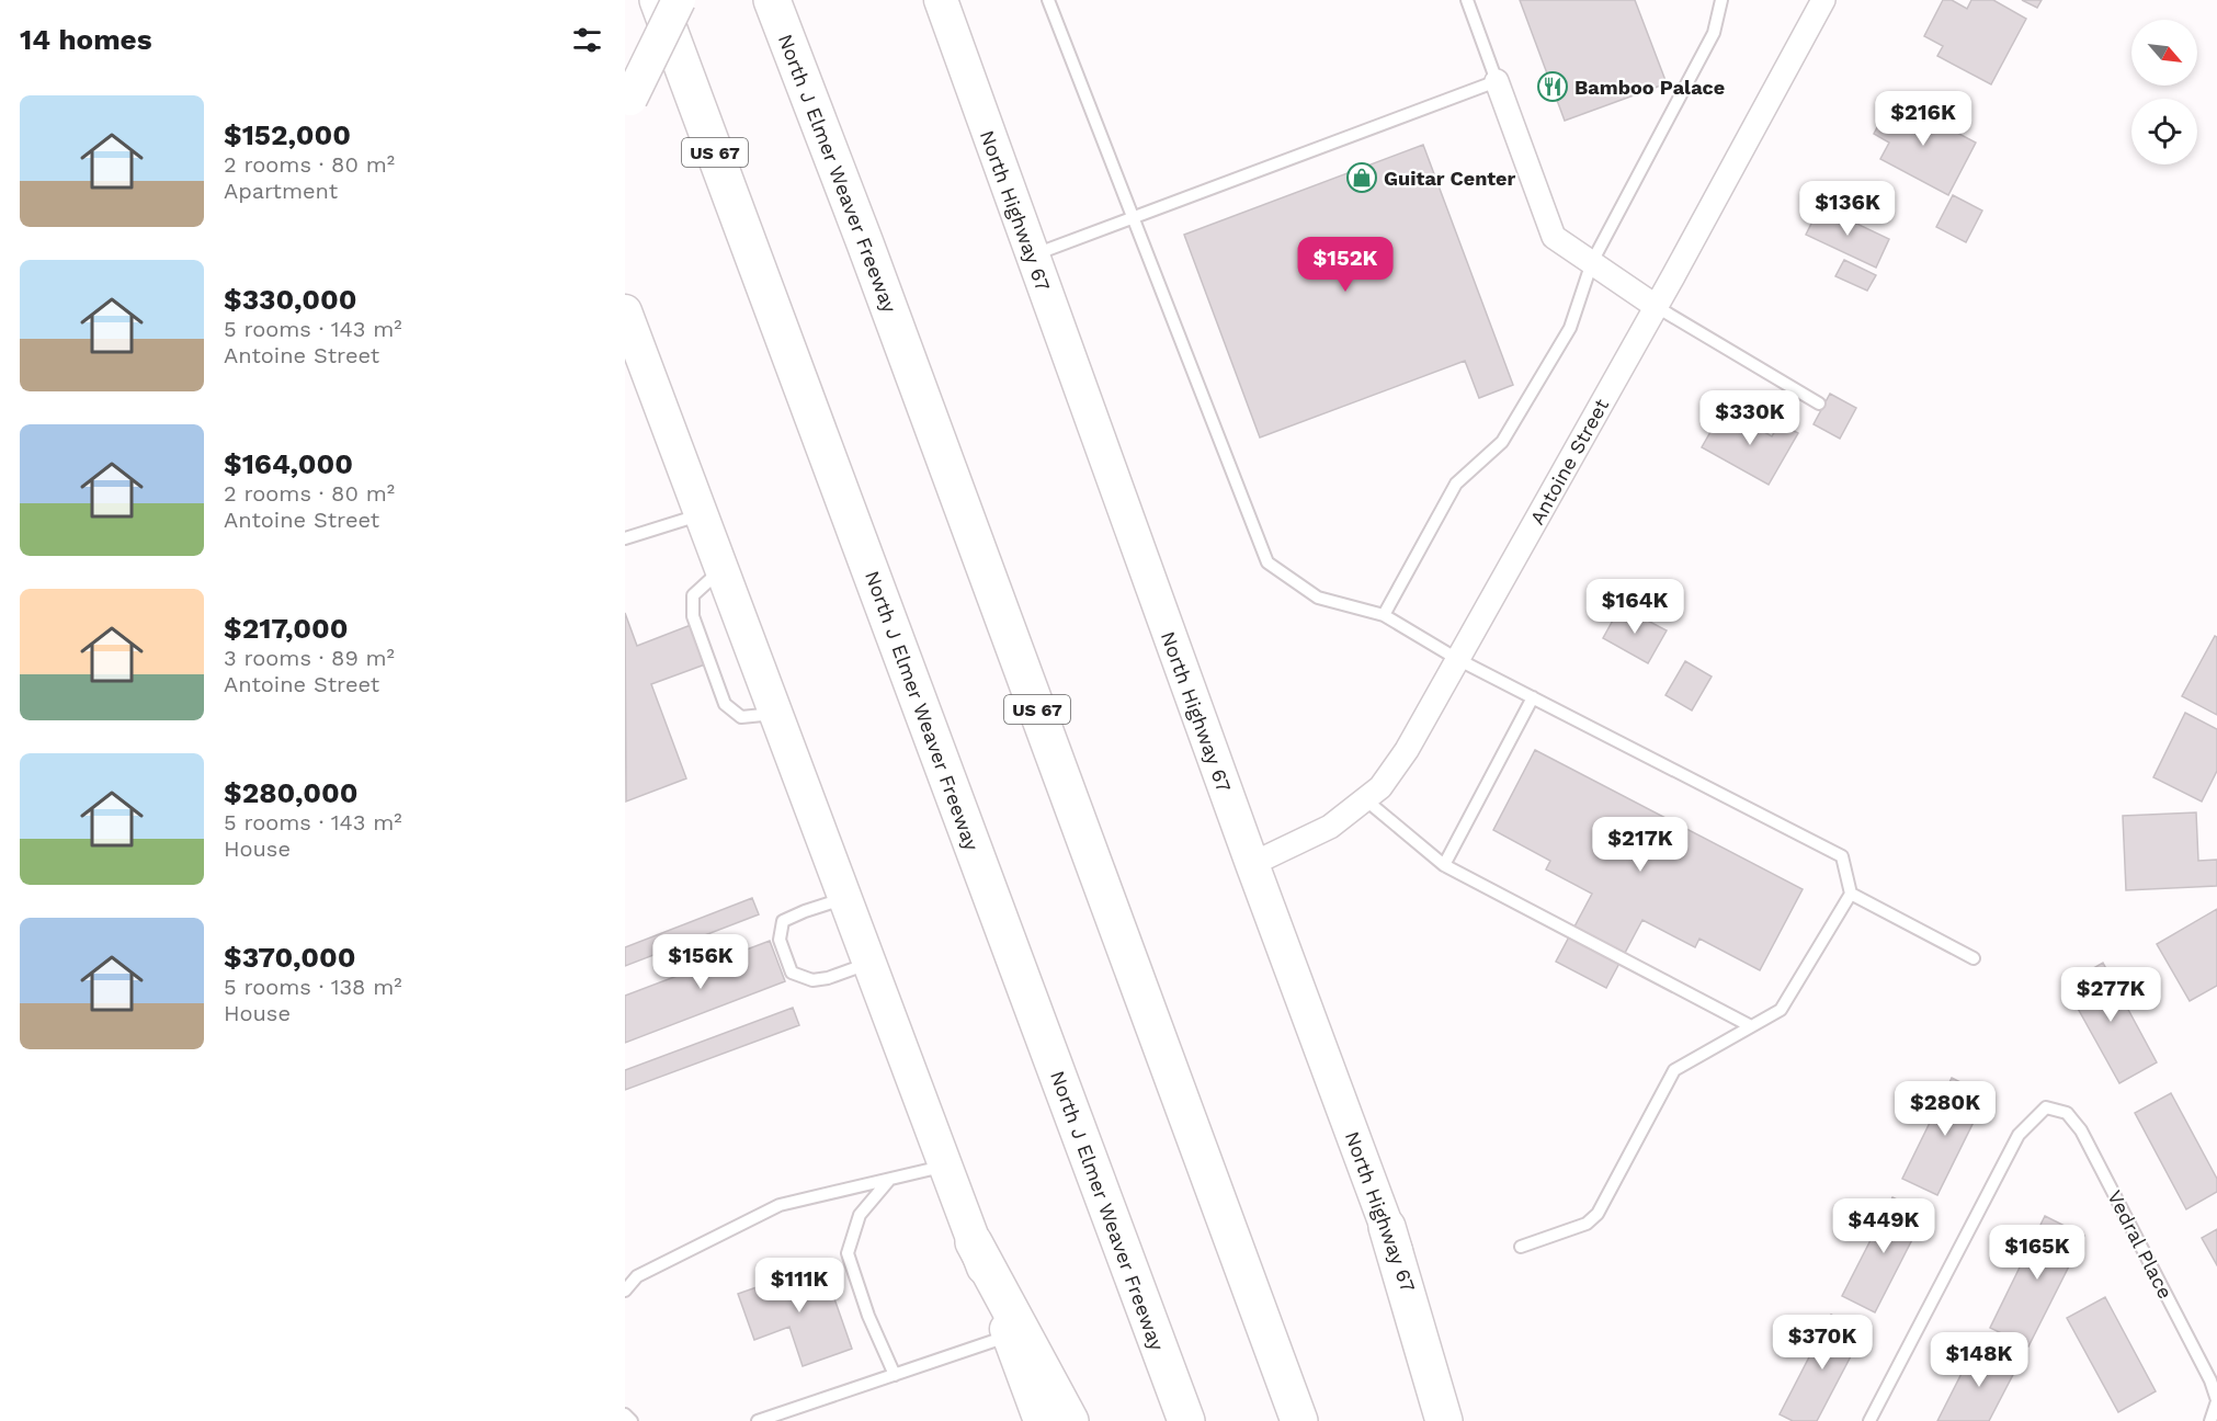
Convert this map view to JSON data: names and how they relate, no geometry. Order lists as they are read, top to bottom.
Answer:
{
  "streets": {
    "highway": ["US 67", "North J Elmer Weaver Freeway"],
    "main road": ["North Highway 67"],
    "street": ["Antoine Street"],
    "lane": ["Vedral Place"]
  },
  "crossings": [
    ["North Highway 67", "Antoine Street"]
  ],
  "places": {
    "restaurant": ["Bamboo Palace"],
    "shop": ["Guitar Center"]
  },
  "north": "bottom right",
  "page": {
    "heading": "14 homes",
    "list": [
      {
        "name": "$152,000",
        "note": "2 rooms · 80 m² · Apartment"
      },
      {
        "name": "$330,000",
        "note": "5 rooms · 143 m² · Antoine Street"
      },
      {
        "name": "$164,000",
        "note": "2 rooms · 80 m² · Antoine Street"
      },
      {
        "name": "$217,000",
        "note": "3 rooms · 89 m² · Antoine Street"
      },
      {
        "name": "$280,000",
        "note": "5 rooms · 143 m² · House"
      },
      {
        "name": "$370,000",
        "note": "5 rooms · 138 m² · House"
      }
    ],
    "price": [
      "$216K",
      "$136K",
      "$152K",
      "$330K",
      "$164K",
      "$217K",
      "$156K",
      "$277K",
      "$280K",
      "$449K",
      "$165K",
      "$111K",
      "$370K",
      "$148K"
    ]
  }
}
